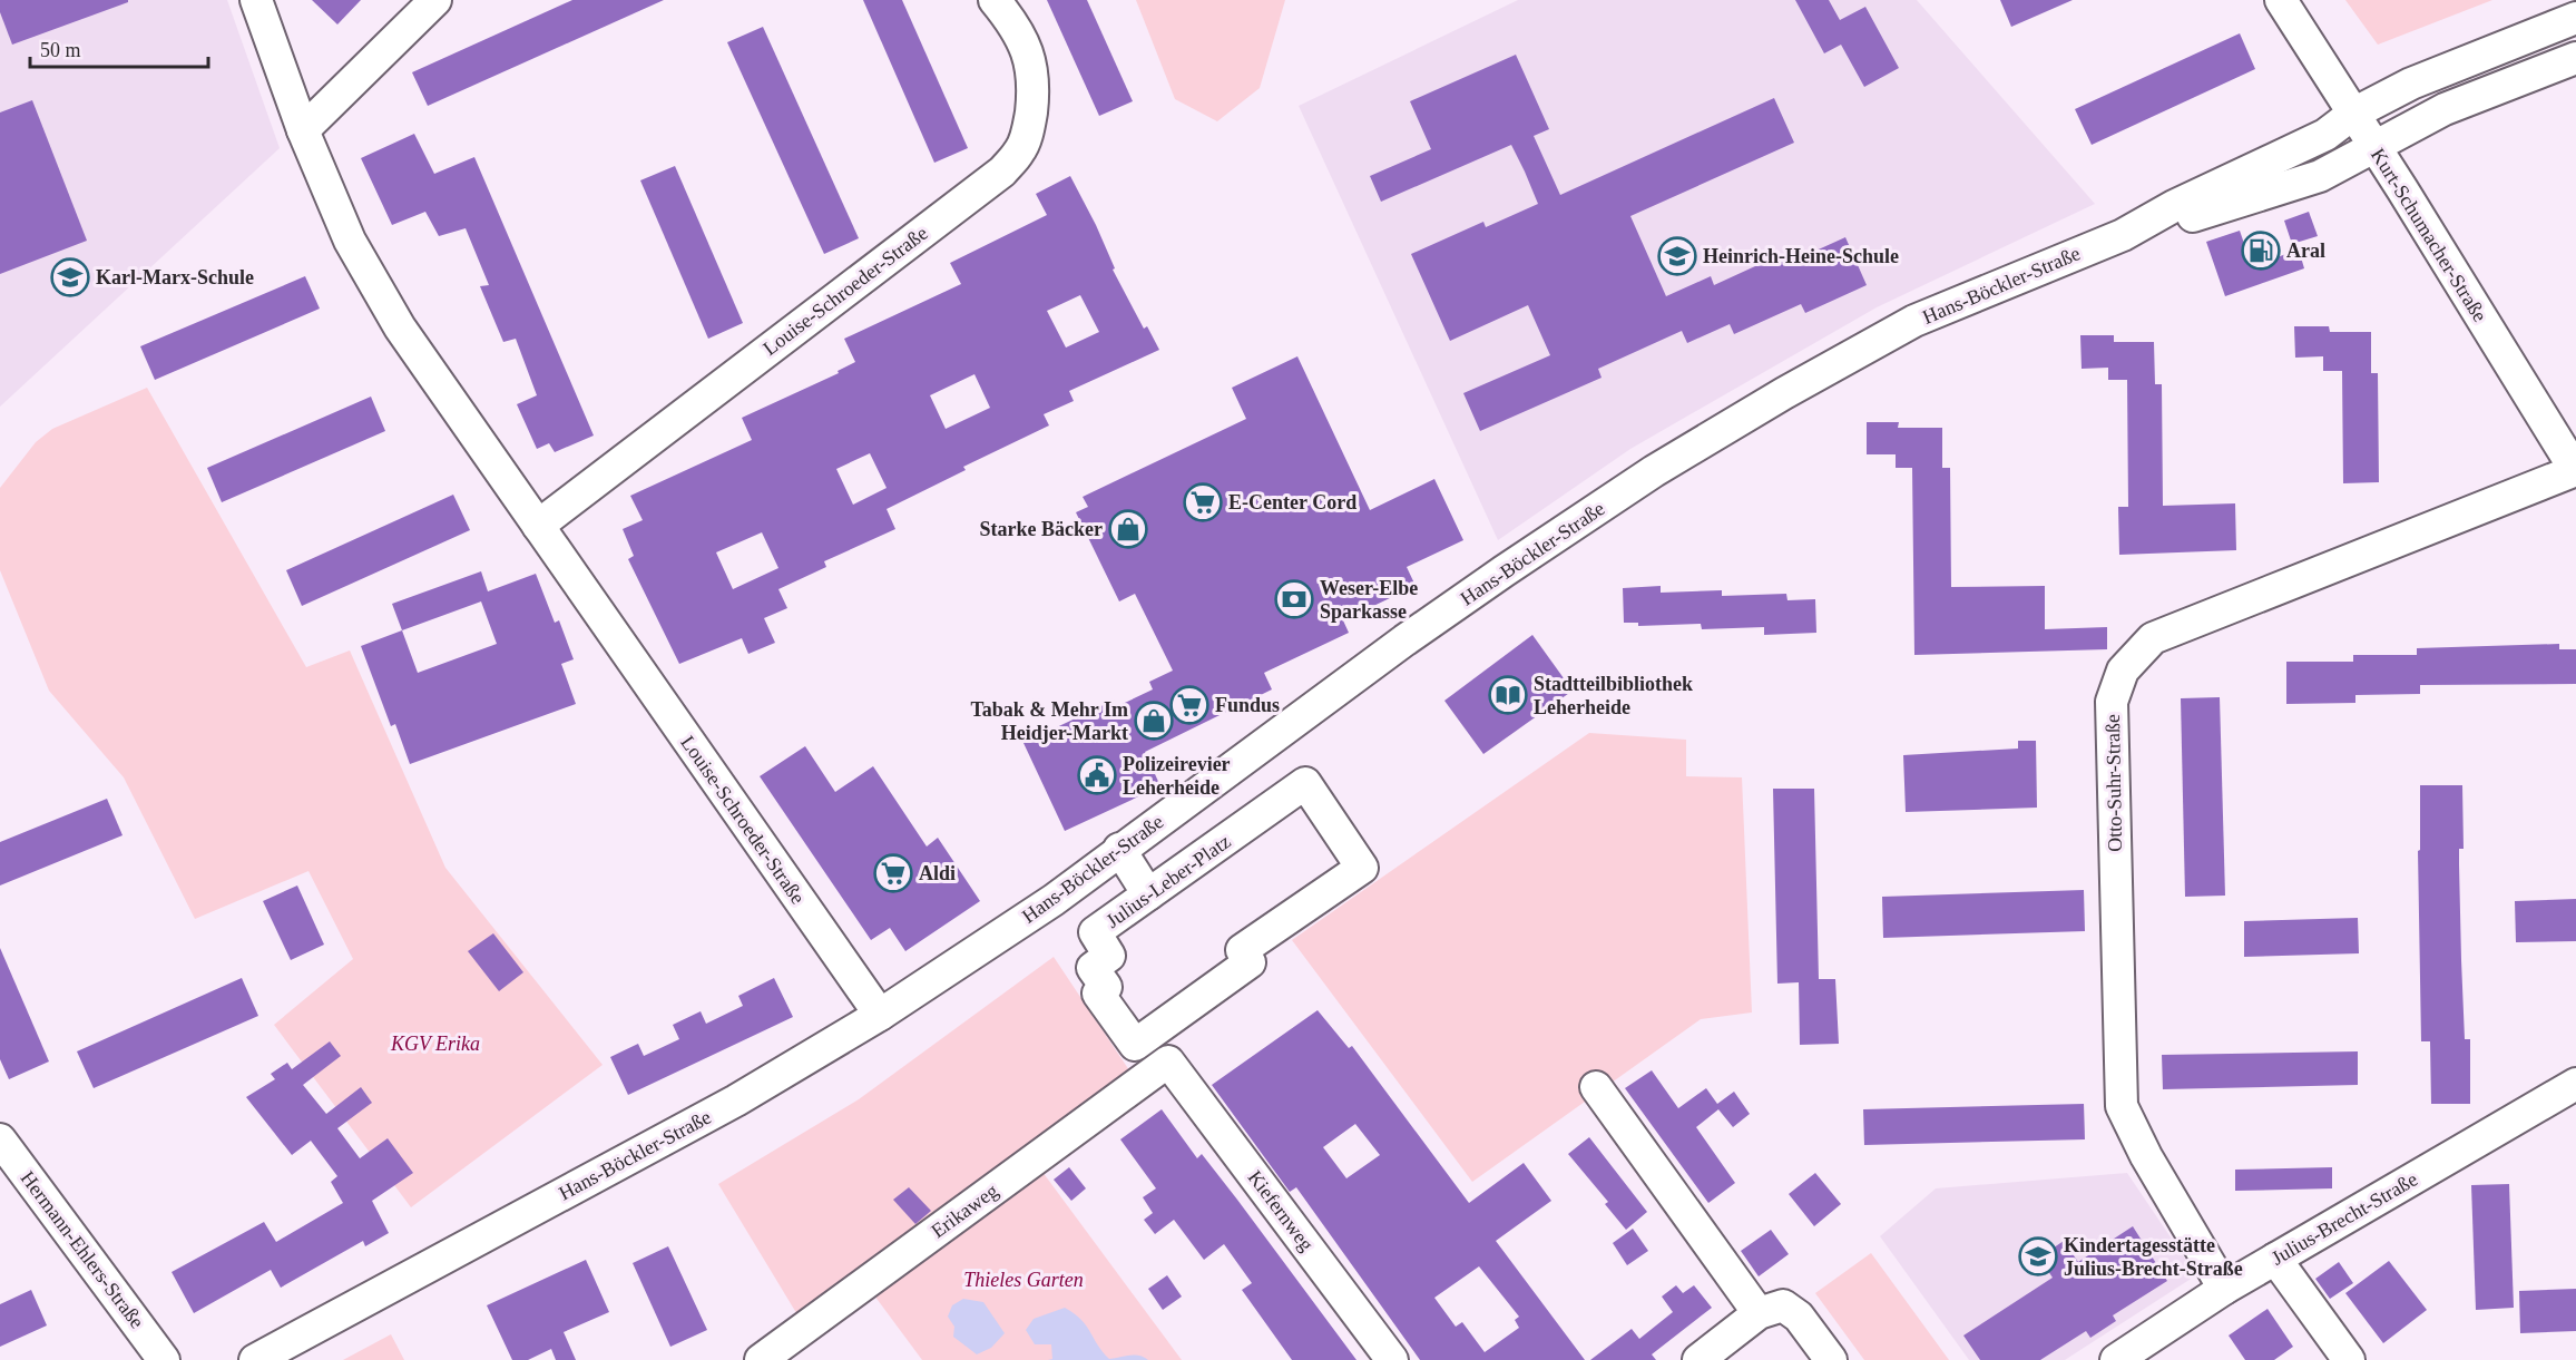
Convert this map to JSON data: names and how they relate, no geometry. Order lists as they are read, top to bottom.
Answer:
{
  "streets": {
    "street": [
      "Kurt-Schumacher-Straße",
      "Hans-Böckler-Straße",
      "Louise-Schroeder-Straße",
      "Otto-Suhr-Straße",
      "Julius-Leber-Platz",
      "Erikaweg",
      "Kiefernweg",
      "Julius-Brecht-Straße",
      "Hermann-Ehlers-Straße"
    ]
  },
  "crossings": [
    ["Kurt-Schumacher-Straße", "Hans-Böckler-Straße"],
    ["Kurt-Schumacher-Straße", "Otto-Suhr-Straße"],
    ["Hans-Böckler-Straße", "Louise-Schroeder-Straße"],
    ["Otto-Suhr-Straße", "Julius-Brecht-Straße"],
    ["Erikaweg", "Kiefernweg"]
  ],
  "parks": ["KGV Erika", "Thieles Garten"],
  "places": {
    "fuel station": ["Aral"],
    "school or university": ["Heinrich-Heine-Schule", "Karl-Marx-Schule", "Kindertagesstätte Julius-Brecht-Straße"],
    "supermarket": ["E-Center Cord", "Fundus", "Aldi"],
    "shop": ["Starke Bäcker", "Tabak & Mehr Im Heidjer-Markt"],
    "bank": ["Weser-Elbe Sparkasse"],
    "library": ["Stadtteilbibliothek Leherheide"],
    "public building": ["Polizeirevier Leherheide"]
  },
  "scale_bar": "50 m"
}
